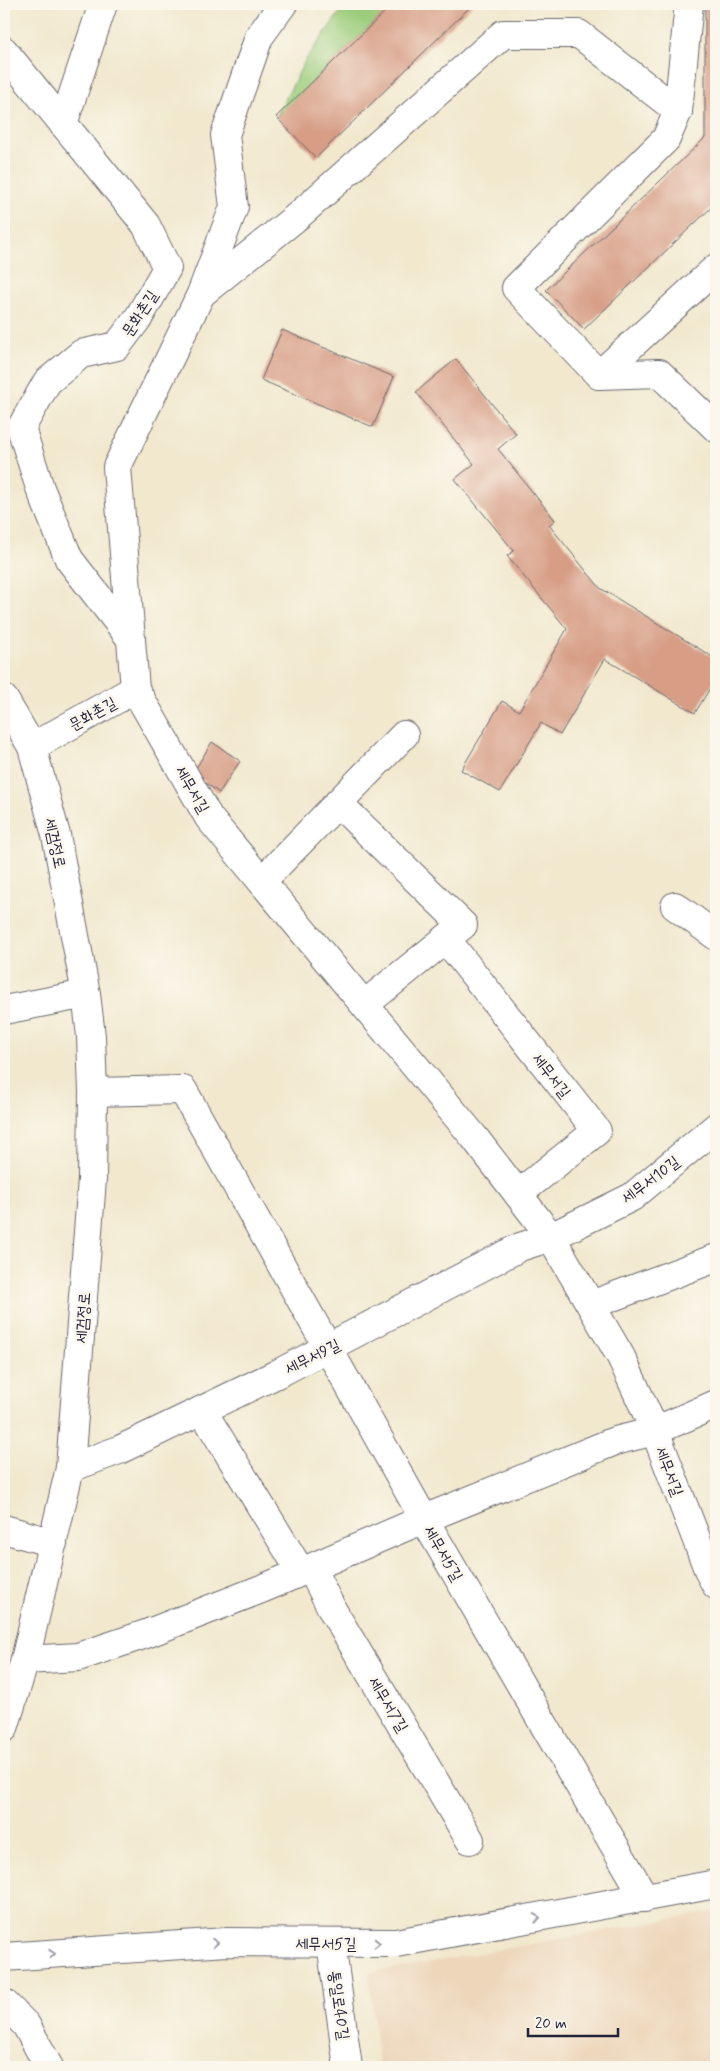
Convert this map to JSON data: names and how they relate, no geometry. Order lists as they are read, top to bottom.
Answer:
{
  "streets": {
    "street": [
      "문화촌길",
      "세무서길",
      "세검정로",
      "세무서10길",
      "세무서9길",
      "세무서5길",
      "세무서7길",
      "통일로40길"
    ]
  },
  "crossings": [
    ["문화촌길", "세무서길"],
    ["문화촌길", "세검정로"],
    ["세무서길", "세무서10길"],
    ["세무서길", "세무서9길"],
    ["세검정로", "세무서9길"],
    ["세무서10길", "세무서9길"],
    ["세무서9길", "세무서7길"],
    ["세무서5길", "통일로40길"]
  ],
  "one_way": ["세무서5길"],
  "scale_bar": "20 m"
}
